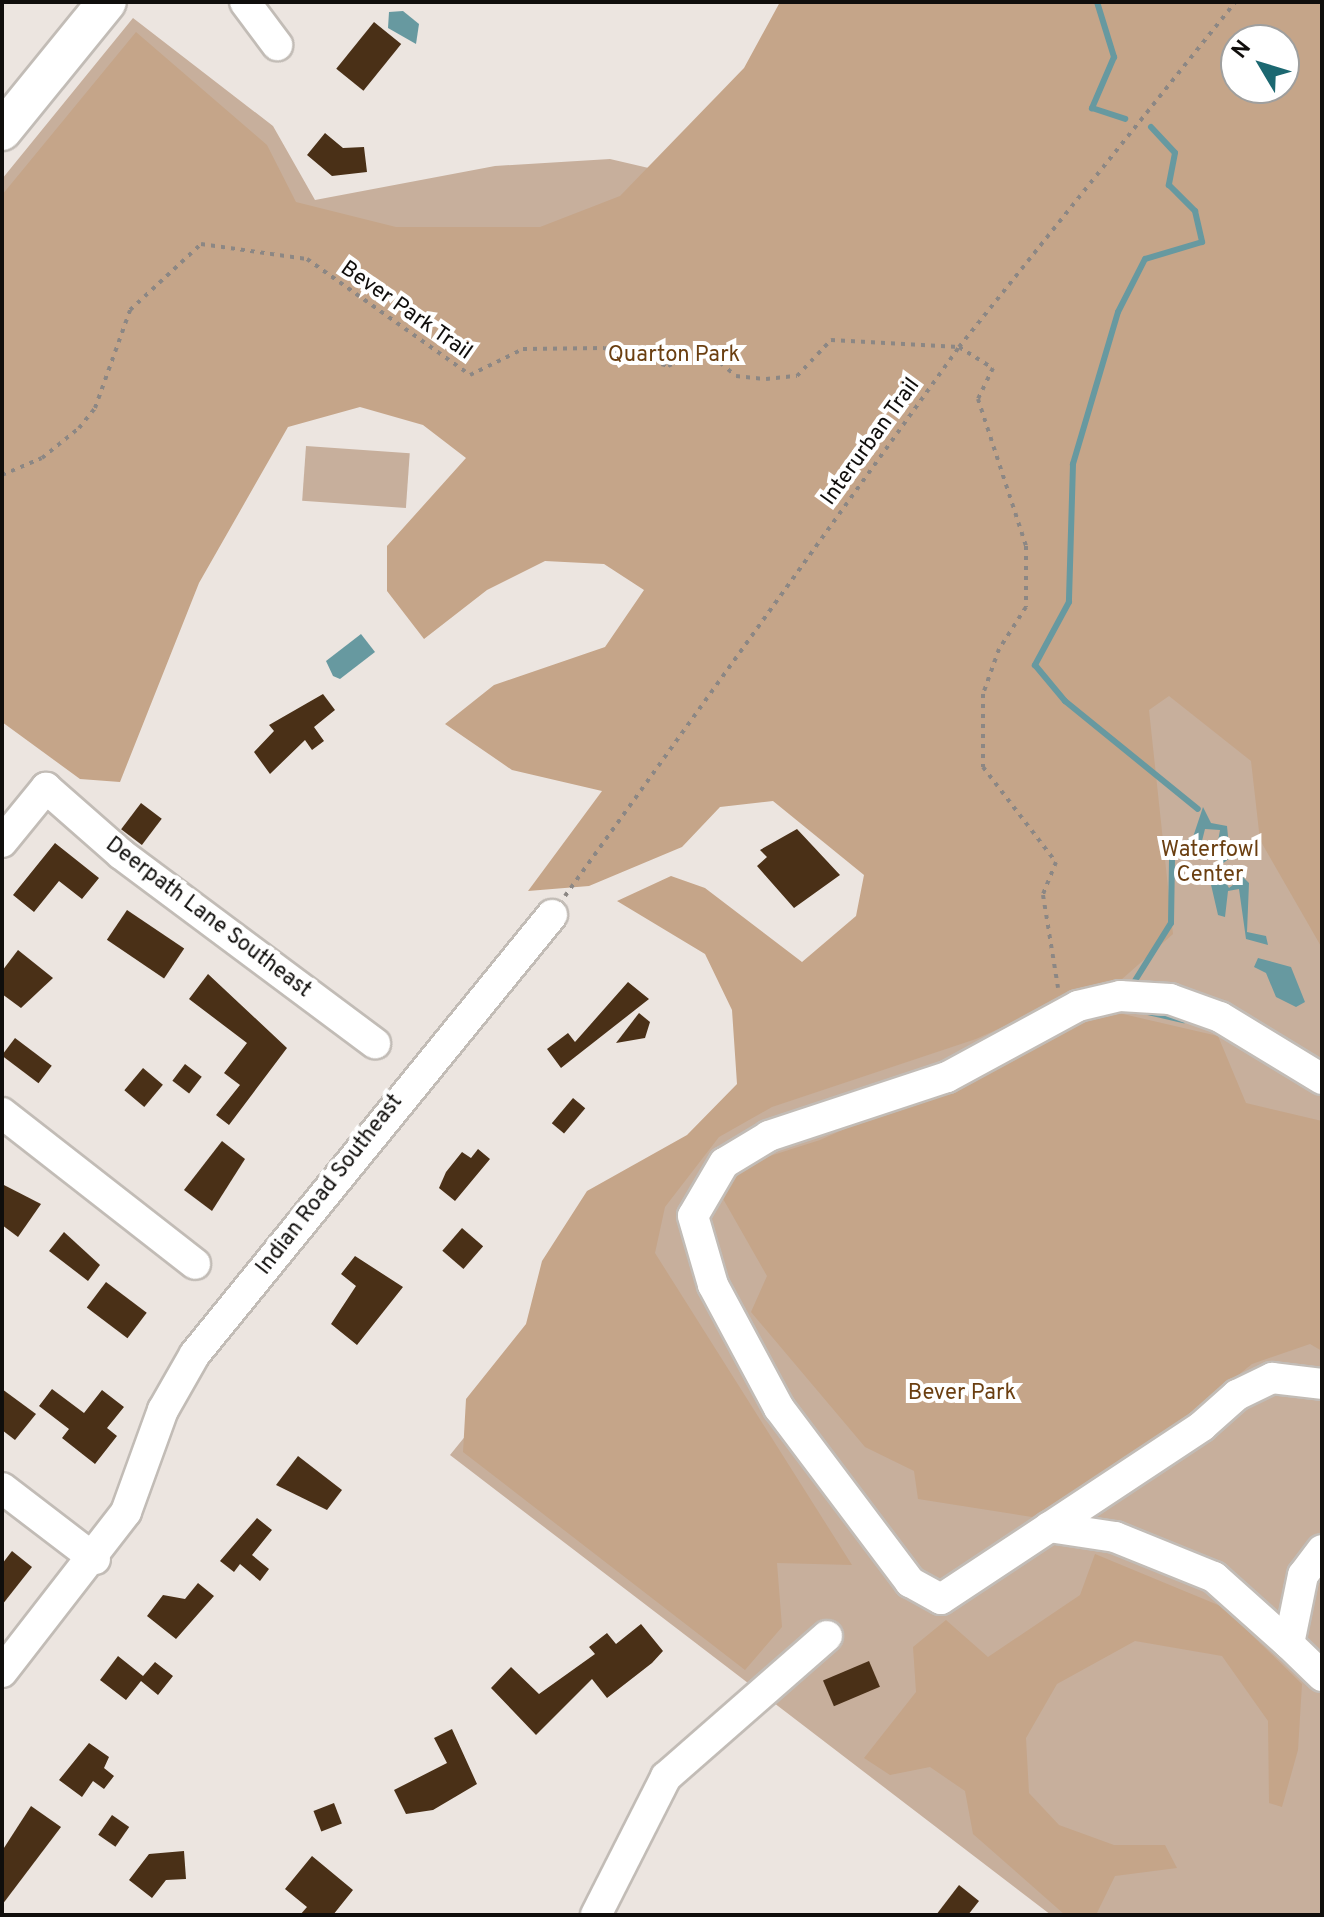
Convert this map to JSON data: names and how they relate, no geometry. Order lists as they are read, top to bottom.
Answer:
{
  "streets": {
    "street": ["Deerpath Lane Southeast", "Indian Road Southeast"],
    "path": ["Bever Park Trail", "Interurban Trail"]
  },
  "crossings": [
    ["Bever Park Trail", "Interurban Trail"],
    ["Interurban Trail", "Indian Road Southeast"]
  ],
  "parks": ["Quarton Park", "Waterfowl Center", "Bever Park"],
  "north": "top left"
}
